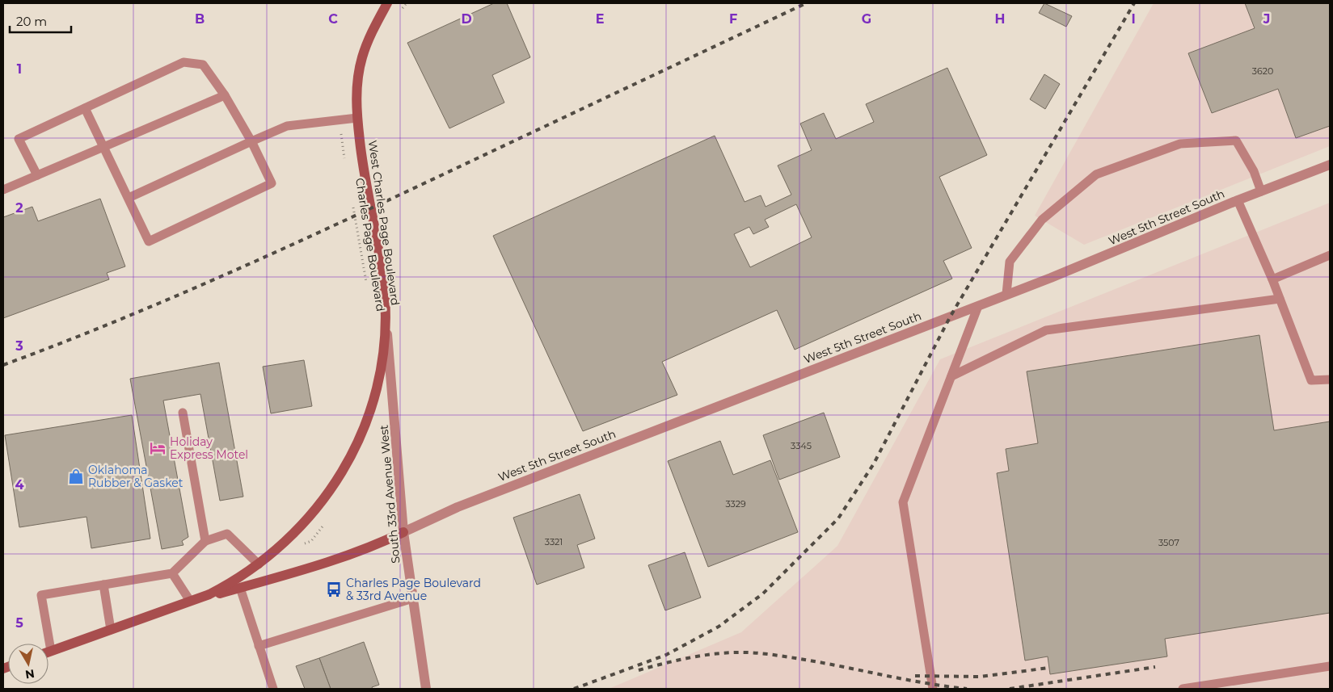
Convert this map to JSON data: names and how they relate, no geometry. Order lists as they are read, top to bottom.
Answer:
{
  "streets": {
    "main road": ["West Charles Page Boulevard"],
    "street": ["West 5th Street South", "South 33rd Avenue West"],
    "path": ["Charles Page Boulevard"]
  },
  "crossings": [
    ["West 5th Street South", "South 33rd Avenue West"],
    ["West Charles Page Boulevard", "South 33rd Avenue West"]
  ],
  "places": {
    "hotel": ["Holiday Express Motel"],
    "shop": ["Oklahoma Rubber & Gasket"],
    "bus stop": ["Charles Page Boulevard & 33rd Avenue"]
  },
  "house_numbers": [
    "3620",
    "3345",
    "3329",
    "3321",
    "3507"
  ],
  "scale_bar": "20 m",
  "north": "bottom",
  "grid": {
    "columns": [
      "B",
      "C",
      "D",
      "E",
      "F",
      "G",
      "H",
      "I",
      "J"
    ],
    "rows": [
      "1",
      "2",
      "3",
      "4",
      "5"
    ]
  }
}
